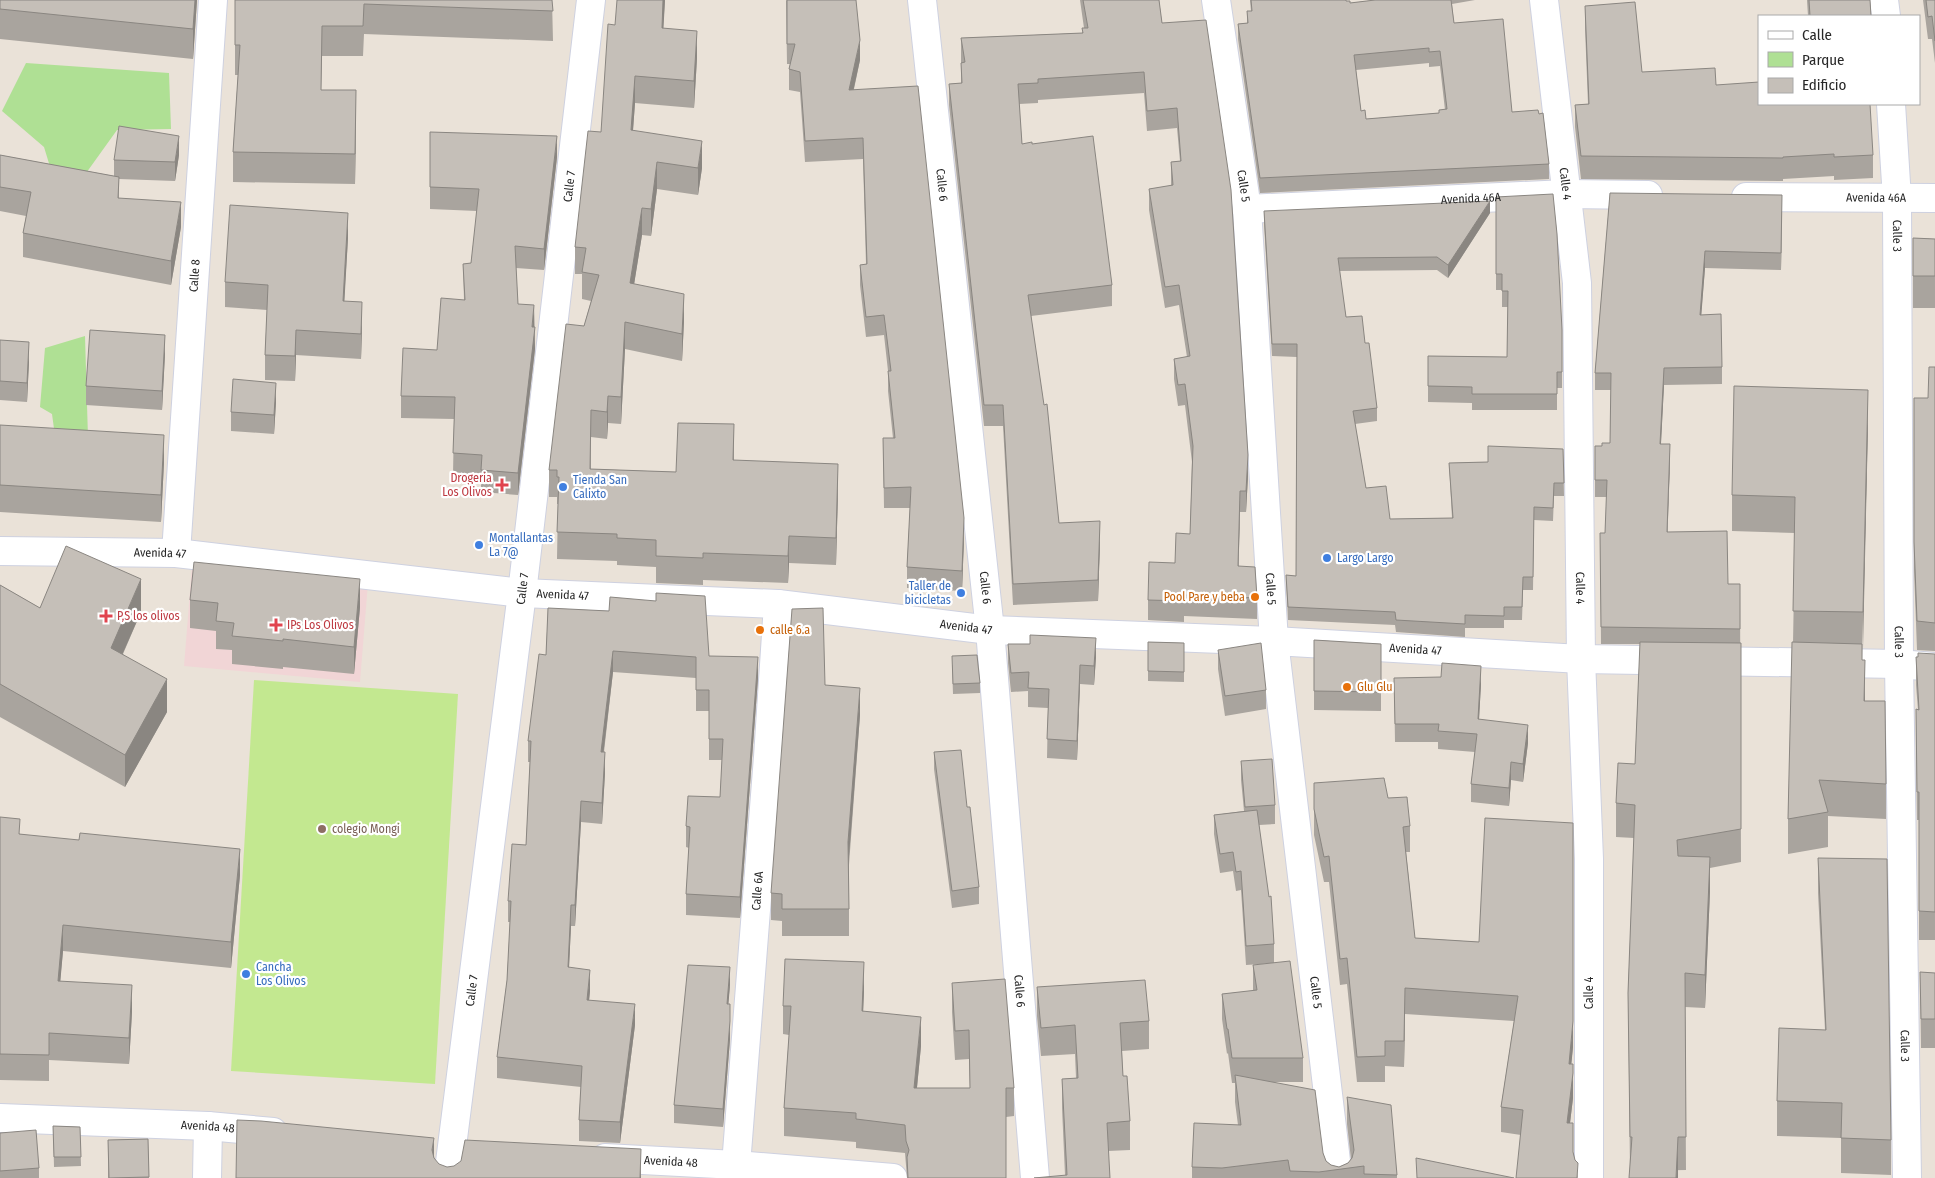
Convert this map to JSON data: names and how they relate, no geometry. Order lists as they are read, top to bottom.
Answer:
{
  "streets": {
    "street": [
      "Calle 4",
      "Calle 5",
      "Calle 6",
      "Calle 7",
      "Avenida 46A",
      "Calle 3",
      "Calle 8",
      "Avenida 47",
      "Calle 6A",
      "Avenida 48"
    ]
  },
  "crossings": [
    ["Calle 4", "Avenida 46A"],
    ["Calle 4", "Avenida 47"],
    ["Calle 5", "Avenida 46A"],
    ["Calle 5", "Avenida 47"],
    ["Calle 6", "Avenida 47"],
    ["Calle 7", "Avenida 47"],
    ["Avenida 46A", "Calle 3"],
    ["Calle 3", "Avenida 47"],
    ["Calle 8", "Avenida 47"],
    ["Avenida 47", "Calle 6A"],
    ["Calle 6A", "Avenida 48"]
  ],
  "places": {
    "health": ["Drogeria Los Olivos", "P,S los olivos", "IPs Los Olivos"],
    "other": [
      "Tienda San Calixto",
      "Montallantas La 7@",
      "Largo Largo",
      "Taller de bicicletas",
      "Pool Pare y beba",
      "calle 6.a",
      "Glu Glu",
      "colegio Mongi",
      "Cancha Los Olivos"
    ]
  },
  "legend": ["Calle", "Parque", "Edificio"]
}
